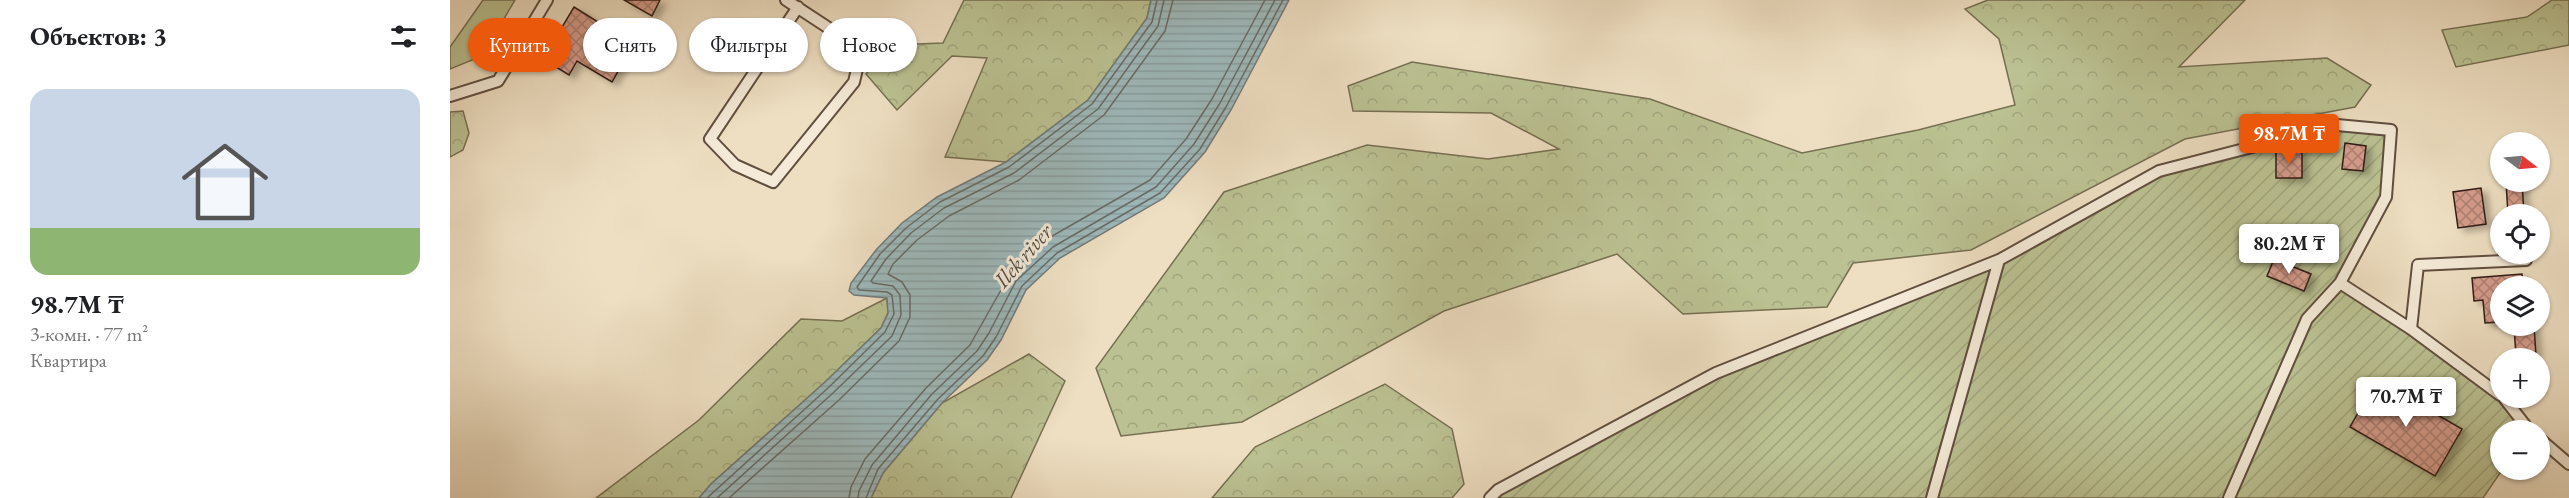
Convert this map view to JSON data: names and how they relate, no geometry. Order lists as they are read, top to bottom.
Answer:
{
  "water": ["Ilek river"],
  "north": "right",
  "page": {
    "heading": "Объектов: 3",
    "chip": [
      "Купить",
      "Снять",
      "Фильтры",
      "Новое"
    ],
    "list": [
      {
        "name": "98.7M ₸",
        "note": "3-комн. · 77 m² · Квартира"
      }
    ],
    "price": ["98.7M ₸", "80.2M ₸", "70.7M ₸"],
    "map_buttons": ["+", "−"]
  }
}
